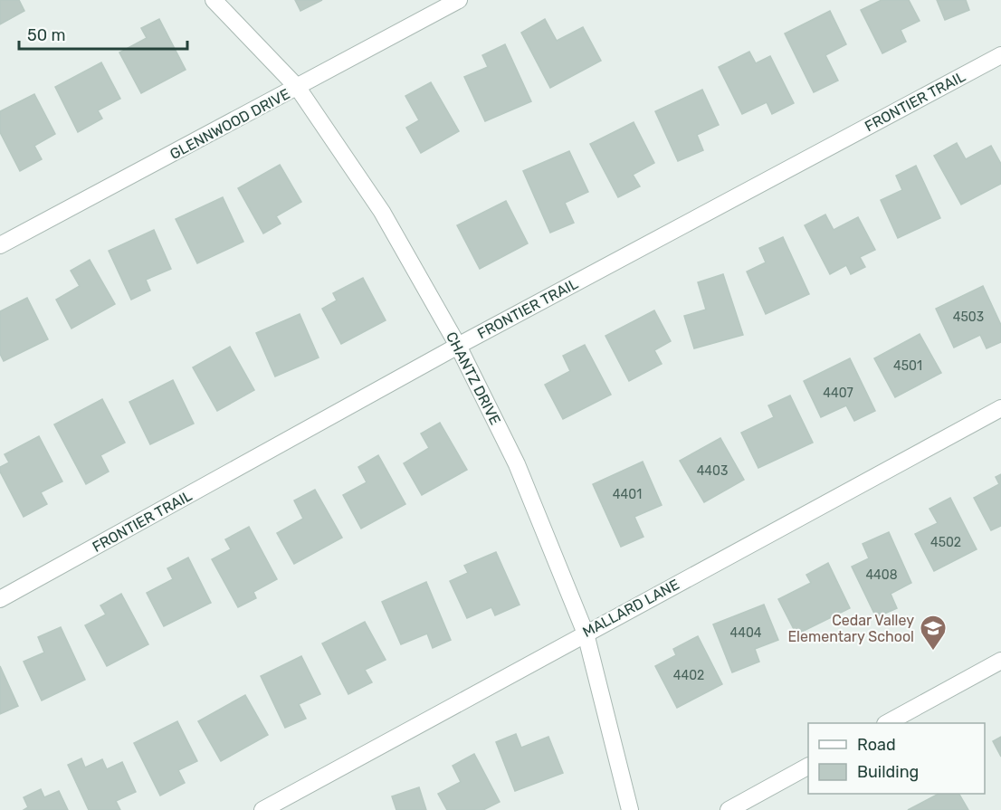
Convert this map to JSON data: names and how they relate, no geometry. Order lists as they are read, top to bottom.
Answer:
{
  "streets": {
    "street": [
      "FRONTIER TRAIL",
      "GLENNWOOD DRIVE",
      "CHANTZ DRIVE",
      "MALLARD LANE"
    ]
  },
  "crossings": [
    ["FRONTIER TRAIL", "CHANTZ DRIVE"],
    ["GLENNWOOD DRIVE", "CHANTZ DRIVE"],
    ["CHANTZ DRIVE", "MALLARD LANE"]
  ],
  "places": {
    "school or university": ["Cedar Valley Elementary School"]
  },
  "house_numbers": [
    "4503",
    "4501",
    "4407",
    "4403",
    "4401",
    "4502",
    "4408",
    "4404",
    "4402"
  ],
  "legend": ["Road", "Building"],
  "scale_bar": "50 m"
}
